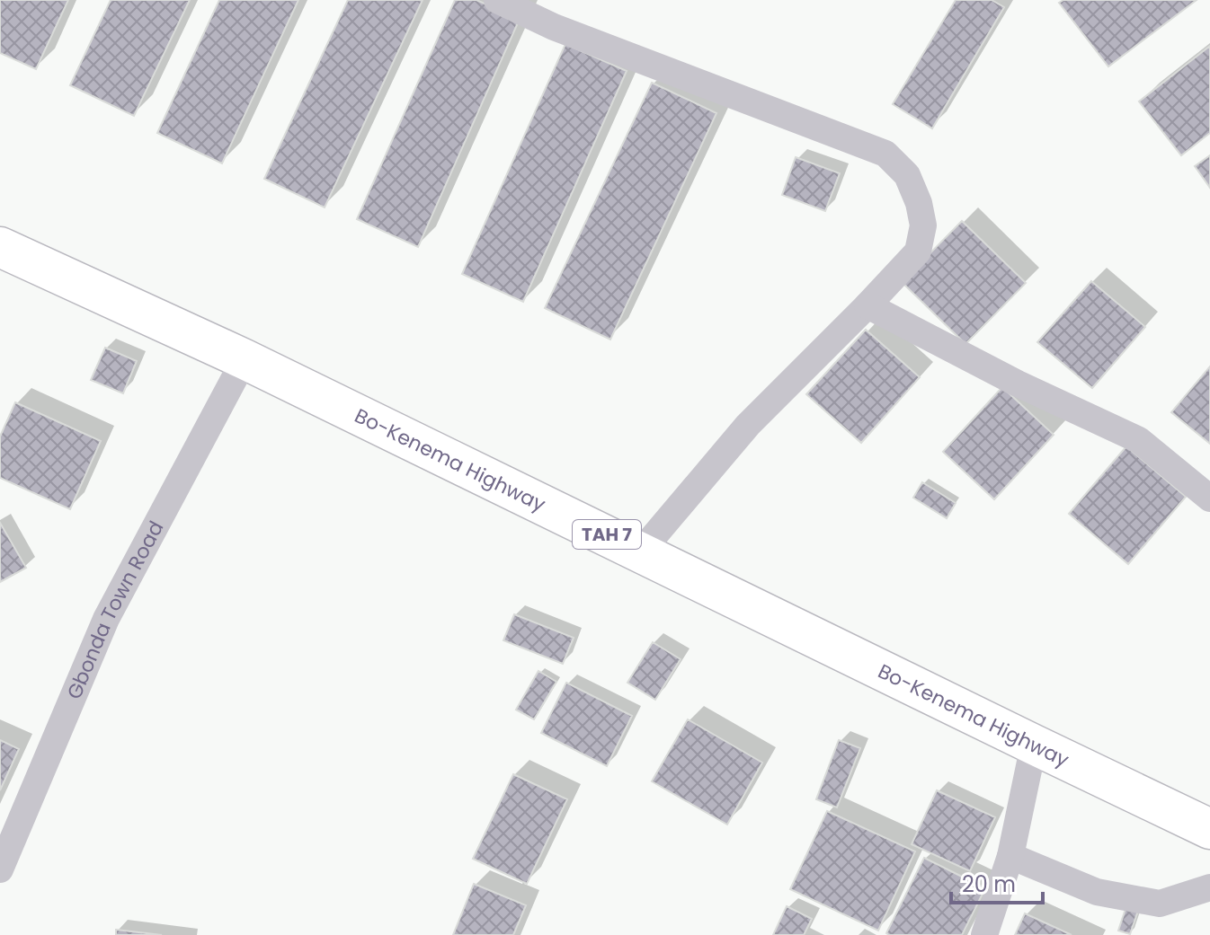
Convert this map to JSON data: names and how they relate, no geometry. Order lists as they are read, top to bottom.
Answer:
{
  "streets": {
    "highway": ["Bo-Kenema Highway", "TAH 7"],
    "street": ["Gbonda Town Road"]
  },
  "crossings": [
    ["Bo-Kenema Highway", "Gbonda Town Road"]
  ],
  "scale_bar": "20 m"
}
